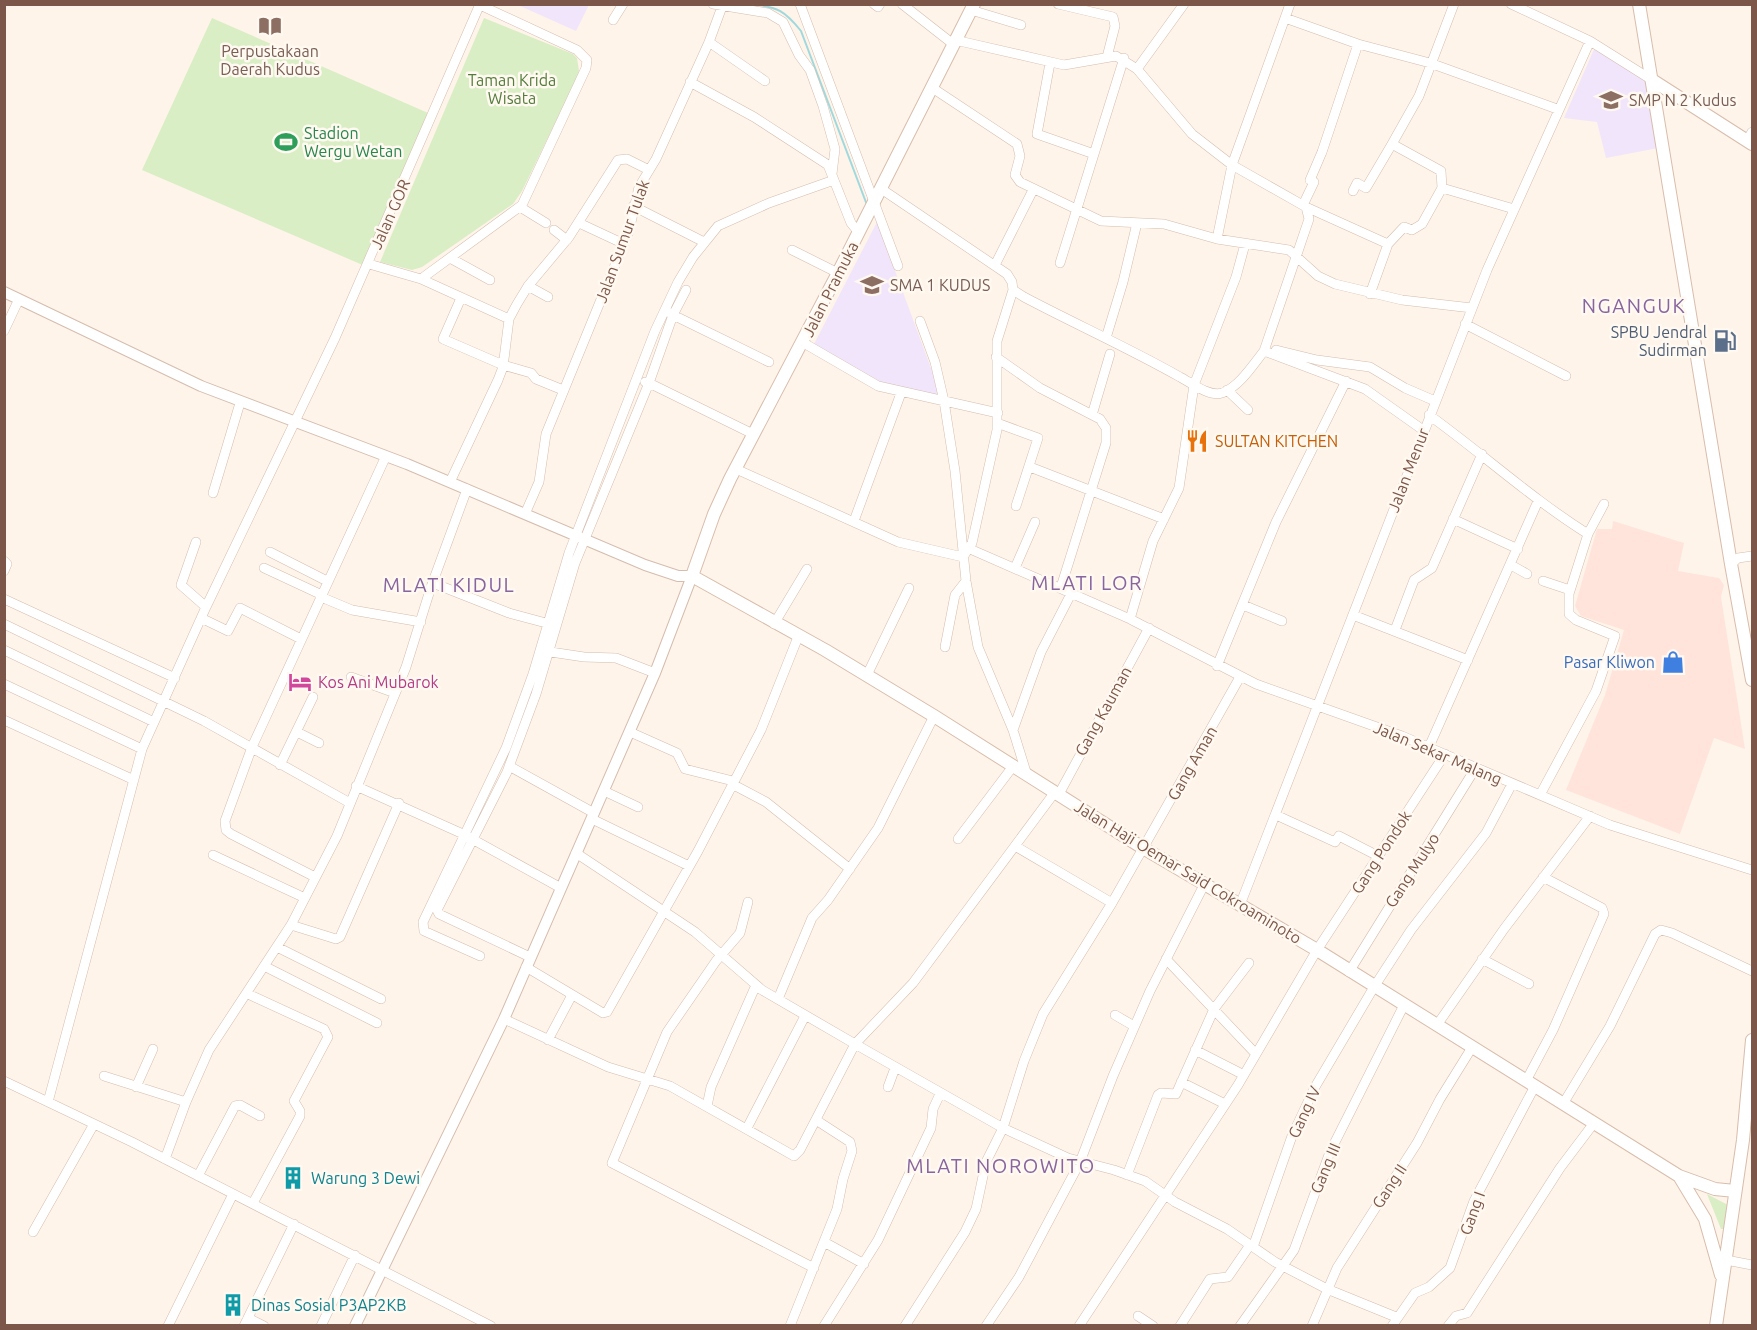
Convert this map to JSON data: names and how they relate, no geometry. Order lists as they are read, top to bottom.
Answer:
{
  "streets": {
    "main road": ["Jalan Pramuka", "Jalan Haji Oemar Said Cokroaminoto"],
    "street": [
      "Jalan GOR",
      "Jalan Sumur Tulak",
      "Jalan Menur",
      "Gang Kauman",
      "Jalan Sekar Malang",
      "Gang Aman",
      "Gang Pondok",
      "Gang Mulyo",
      "Gang IV",
      "Gang III",
      "Gang II",
      "Gang I"
    ]
  },
  "crossings": [
    ["Jalan Pramuka", "Jalan Haji Oemar Said Cokroaminoto"],
    ["Jalan Menur", "Jalan Sekar Malang"],
    ["Jalan Menur", "Jalan Haji Oemar Said Cokroaminoto"],
    ["Gang Kauman", "Jalan Sekar Malang"],
    ["Gang Kauman", "Jalan Haji Oemar Said Cokroaminoto"],
    ["Jalan Sekar Malang", "Gang Aman"],
    ["Jalan Sekar Malang", "Gang Pondok"],
    ["Jalan Sekar Malang", "Gang Mulyo"],
    ["Jalan Sekar Malang", "Gang IV"],
    ["Gang Aman", "Jalan Haji Oemar Said Cokroaminoto"],
    ["Gang Pondok", "Jalan Haji Oemar Said Cokroaminoto"],
    ["Gang Mulyo", "Jalan Haji Oemar Said Cokroaminoto"],
    ["Jalan Haji Oemar Said Cokroaminoto", "Gang IV"],
    ["Jalan Haji Oemar Said Cokroaminoto", "Gang III"],
    ["Jalan Haji Oemar Said Cokroaminoto", "Gang II"],
    ["Jalan Haji Oemar Said Cokroaminoto", "Gang I"]
  ],
  "districts": [
    "NGANGUK",
    "MLATI LOR",
    "MLATI KIDUL",
    "MLATI NOROWITO"
  ],
  "parks": ["Taman Krida Wisata"],
  "places": {
    "library": ["Perpustakaan Daerah Kudus"],
    "school or university": ["SMP N 2 Kudus", "SMA 1 KUDUS"],
    "sports": ["Stadion Wergu Wetan"],
    "fuel station": ["SPBU Jendral Sudirman"],
    "restaurant": ["SULTAN KITCHEN"],
    "shop": ["Pasar Kliwon"],
    "hotel": ["Kos Ani Mubarok"],
    "building": ["Warung 3 Dewi", "Dinas Sosial P3AP2KB"]
  }
}
